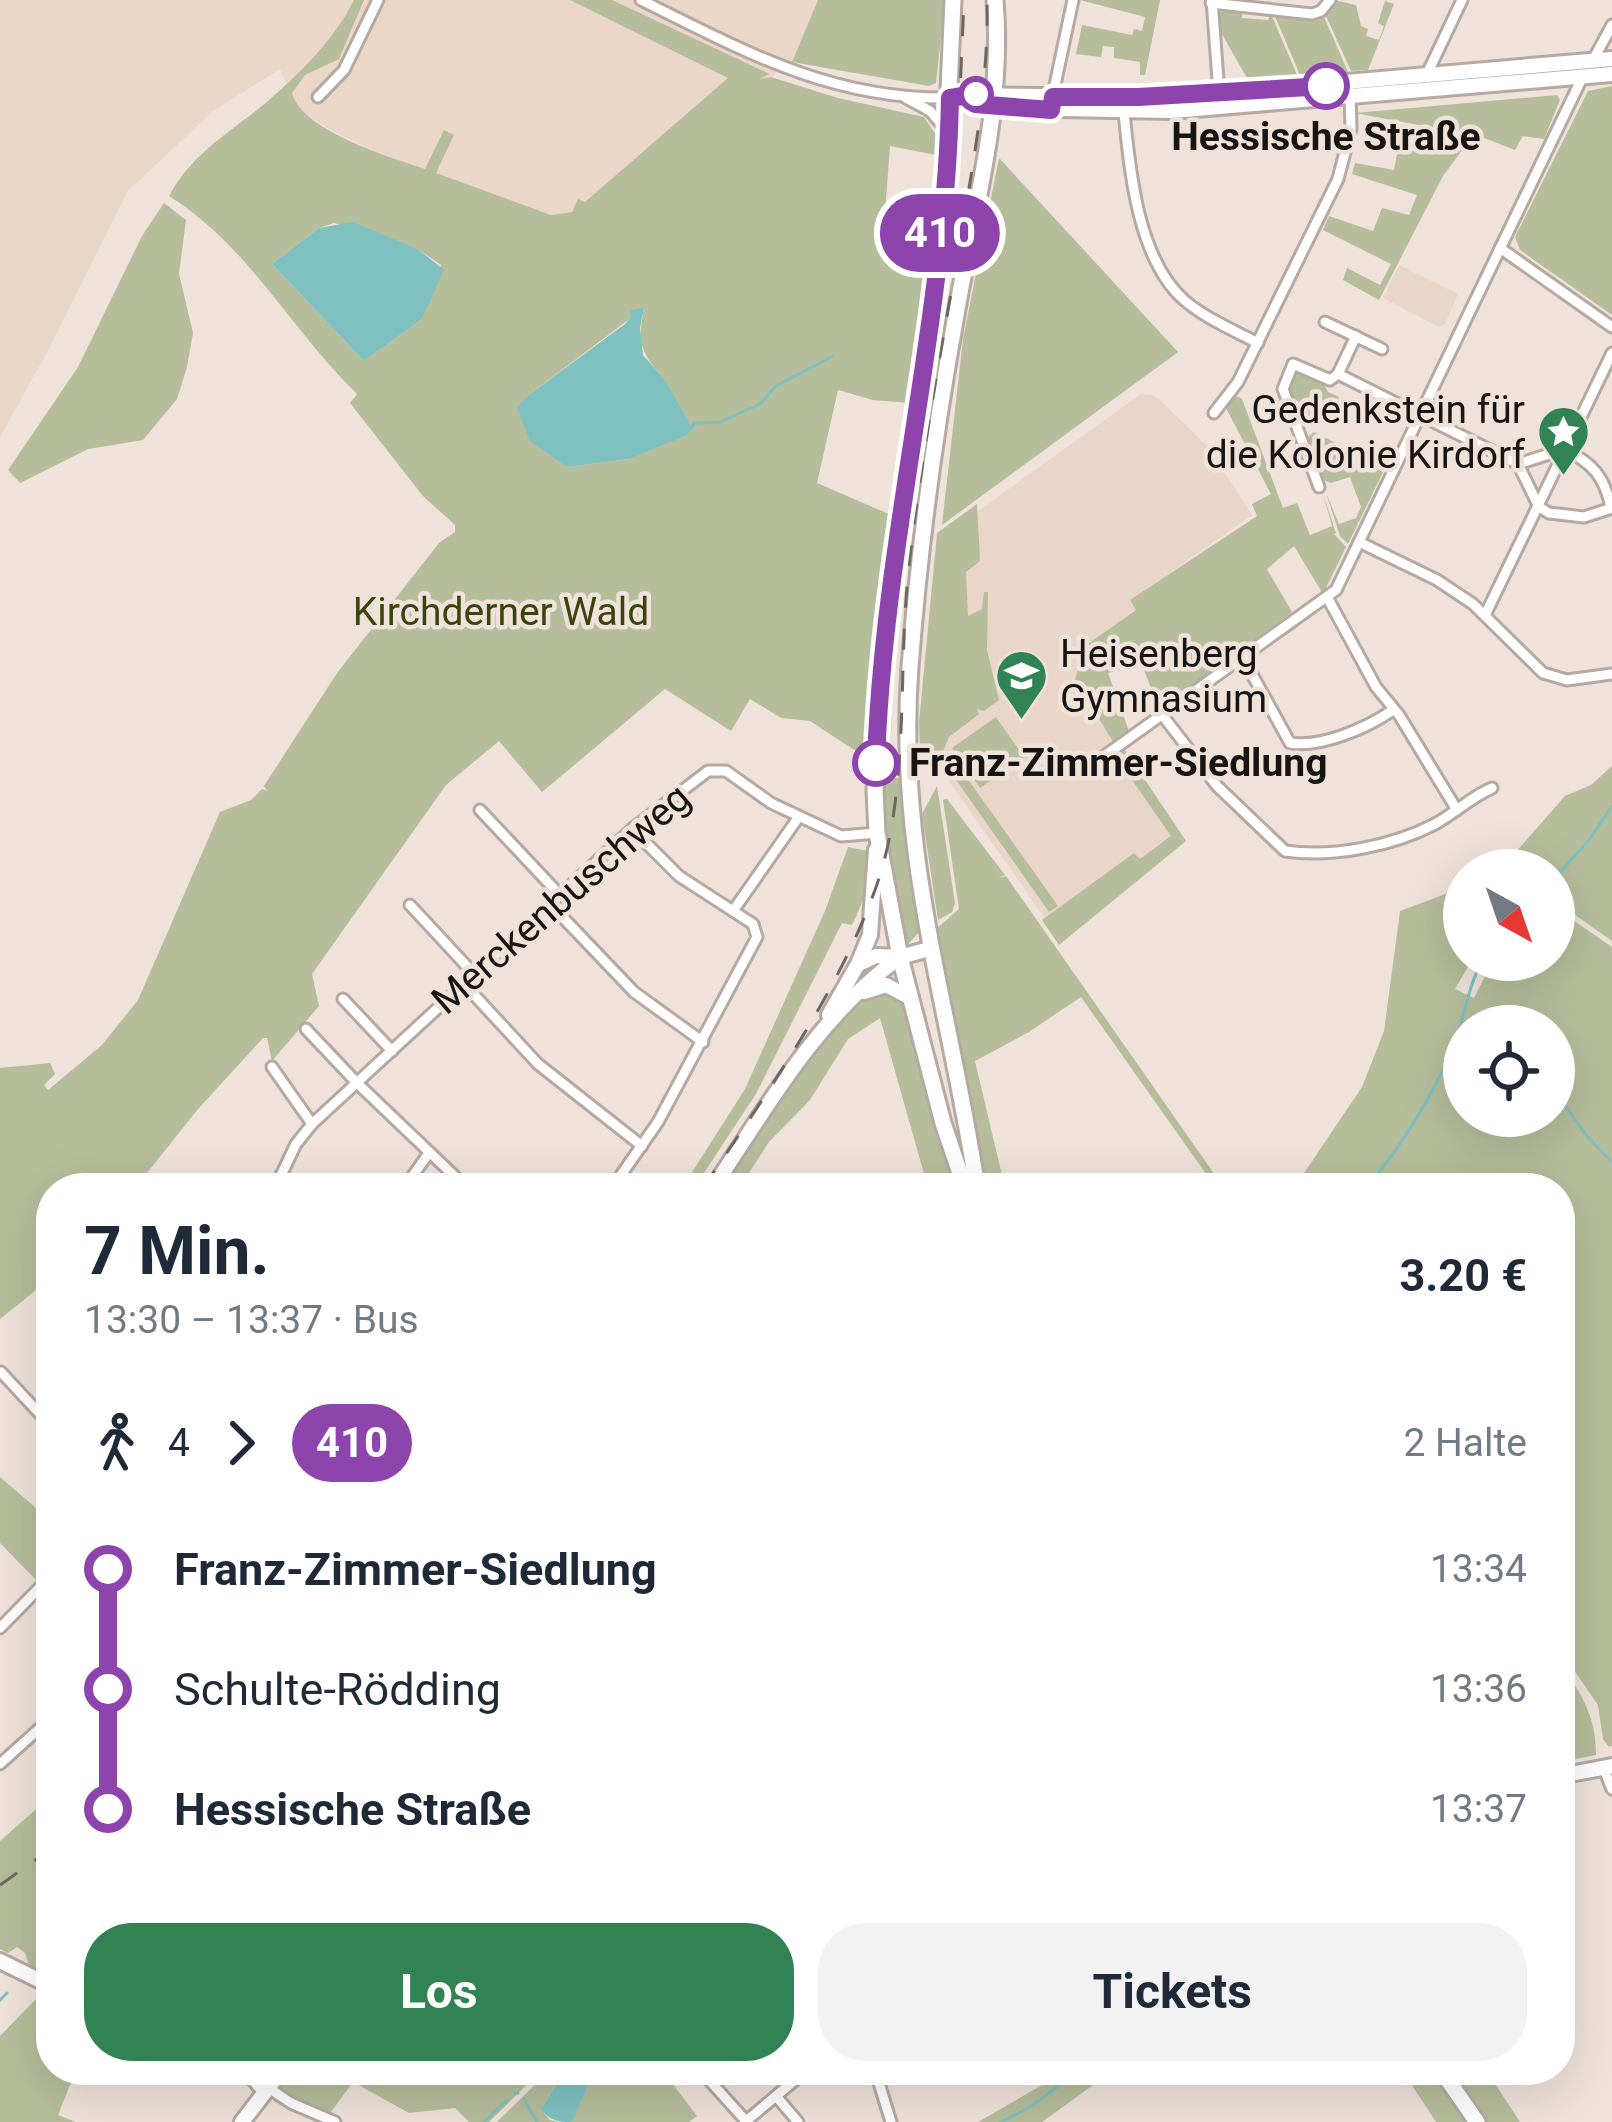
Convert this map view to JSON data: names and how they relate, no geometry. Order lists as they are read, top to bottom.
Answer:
{
  "streets": {
    "street": ["Merckenbuschweg"]
  },
  "parks": ["Kirchderner Wald"],
  "places": {
    "other": ["Hessische Straße", "Franz-Zimmer-Siedlung"],
    "place": ["Gedenkstein für die Kolonie Kirdorf"],
    "school or university": ["Heisenberg Gymnasium"]
  },
  "lines": ["bus line 410"],
  "north": "bottom right",
  "page": {
    "on_map": "410",
    "heading": ["7 Min.", "13:30 – 13:37 · Bus", "3.20 €"],
    "legs": ["4", "410", "2 Halte"],
    "list": [
      {
        "name": "Franz-Zimmer-Siedlung",
        "value": "13:34"
      },
      {
        "name": "Schulte-Rödding",
        "value": "13:36"
      },
      {
        "name": "Hessische Straße",
        "value": "13:37"
      }
    ],
    "buttons": ["Los", "Tickets"]
  }
}
